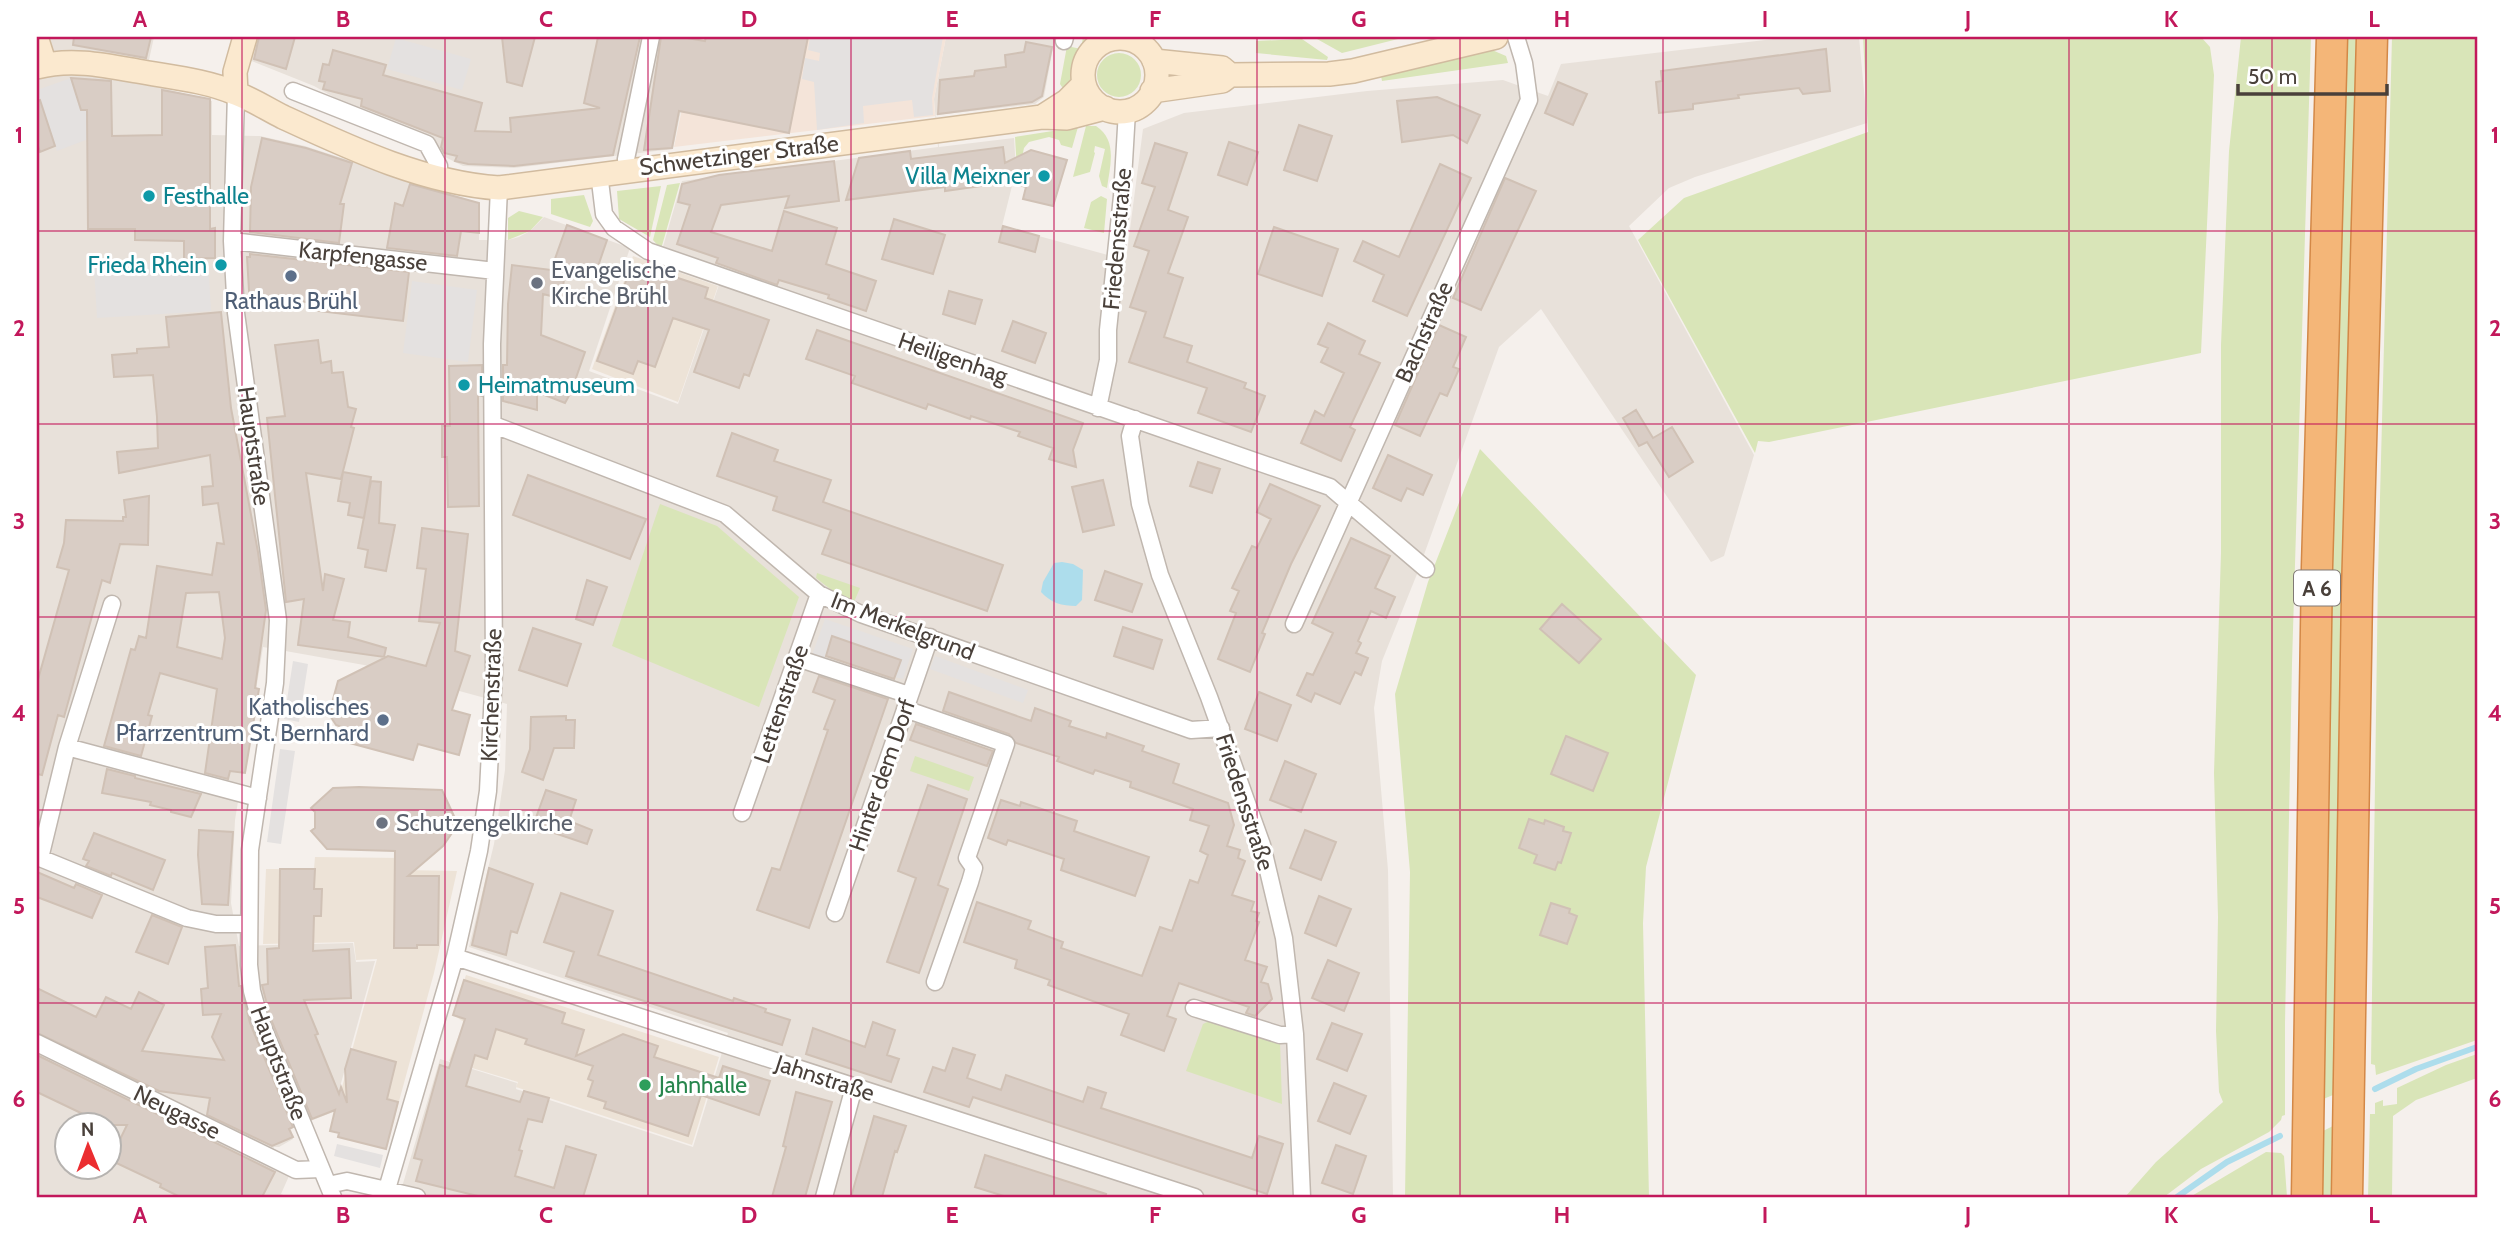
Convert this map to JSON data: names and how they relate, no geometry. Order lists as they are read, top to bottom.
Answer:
{
  "streets": {
    "highway": ["A 6"],
    "main road": ["Schwetzinger Straße"],
    "street": [
      "Friedensstraße",
      "Karpfengasse",
      "Bachstraße",
      "Heiligenhag",
      "Hauptstraße",
      "Im Merkelgrund",
      "Kirchenstraße",
      "Lettenstraße",
      "Hinter dem Dorf",
      "Jahnstraße",
      "Neugasse"
    ]
  },
  "crossings": [
    ["Schwetzinger Straße", "Friedensstraße"],
    ["Schwetzinger Straße", "Heiligenhag"],
    ["Schwetzinger Straße", "Hauptstraße"],
    ["Schwetzinger Straße", "Kirchenstraße"],
    ["Friedensstraße", "Heiligenhag"],
    ["Friedensstraße", "Im Merkelgrund"],
    ["Karpfengasse", "Hauptstraße"],
    ["Karpfengasse", "Kirchenstraße"],
    ["Bachstraße", "Heiligenhag"],
    ["Hauptstraße", "Neugasse"],
    ["Im Merkelgrund", "Kirchenstraße"],
    ["Im Merkelgrund", "Lettenstraße"],
    ["Im Merkelgrund", "Hinter dem Dorf"],
    ["Kirchenstraße", "Jahnstraße"]
  ],
  "places": [
    "Villa Meixner",
    "Festhalle",
    "Frieda Rhein",
    "Rathaus Brühl",
    "Evangelische Kirche Brühl",
    "Heimatmuseum",
    "Katholisches Pfarrzentrum St. Bernhard",
    "Schutzengelkirche",
    "Jahnhalle"
  ],
  "scale_bar": "50 m",
  "north": "top",
  "grid": {
    "columns": [
      "A",
      "B",
      "C",
      "D",
      "E",
      "F",
      "G",
      "H",
      "I",
      "J",
      "K",
      "L"
    ],
    "rows": [
      "1",
      "2",
      "3",
      "4",
      "5",
      "6"
    ]
  }
}
